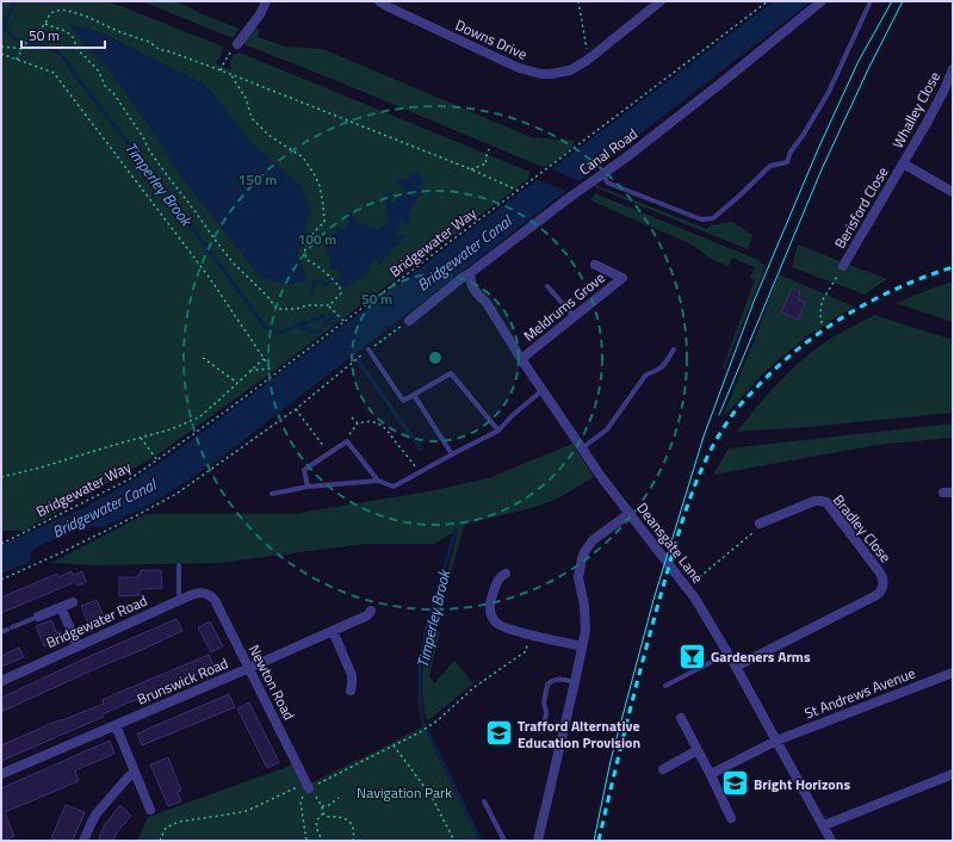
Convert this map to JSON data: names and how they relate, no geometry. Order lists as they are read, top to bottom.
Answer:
{
  "streets": {
    "street": [
      "Downs Drive",
      "Whalley Close",
      "Canal Road",
      "Berisford Close",
      "Meldrums Grove",
      "Bradley Close",
      "Deansgate Lane",
      "Bridgewater Road",
      "Brunswick Road",
      "Newton Road",
      "St Andrews Avenue"
    ],
    "path": ["Bridgewater Way"]
  },
  "crossings": [
    ["Whalley Close", "Berisford Close"],
    ["Canal Road", "Deansgate Lane"],
    ["Meldrums Grove", "Deansgate Lane"],
    ["Bradley Close", "Deansgate Lane"],
    ["Deansgate Lane", "St Andrews Avenue"],
    ["Bridgewater Road", "Newton Road"],
    ["Brunswick Road", "Newton Road"]
  ],
  "water": ["Timperley Brook", "Bridgewater Canal"],
  "parks": ["Navigation Park"],
  "places": {
    "bar": ["Gardeners Arms"],
    "school or university": ["Trafford Alternative Education Provision", "Bright Horizons"]
  },
  "scale_bar": "50 m",
  "rings": ["150 m", "100 m", "50 m"]
}
